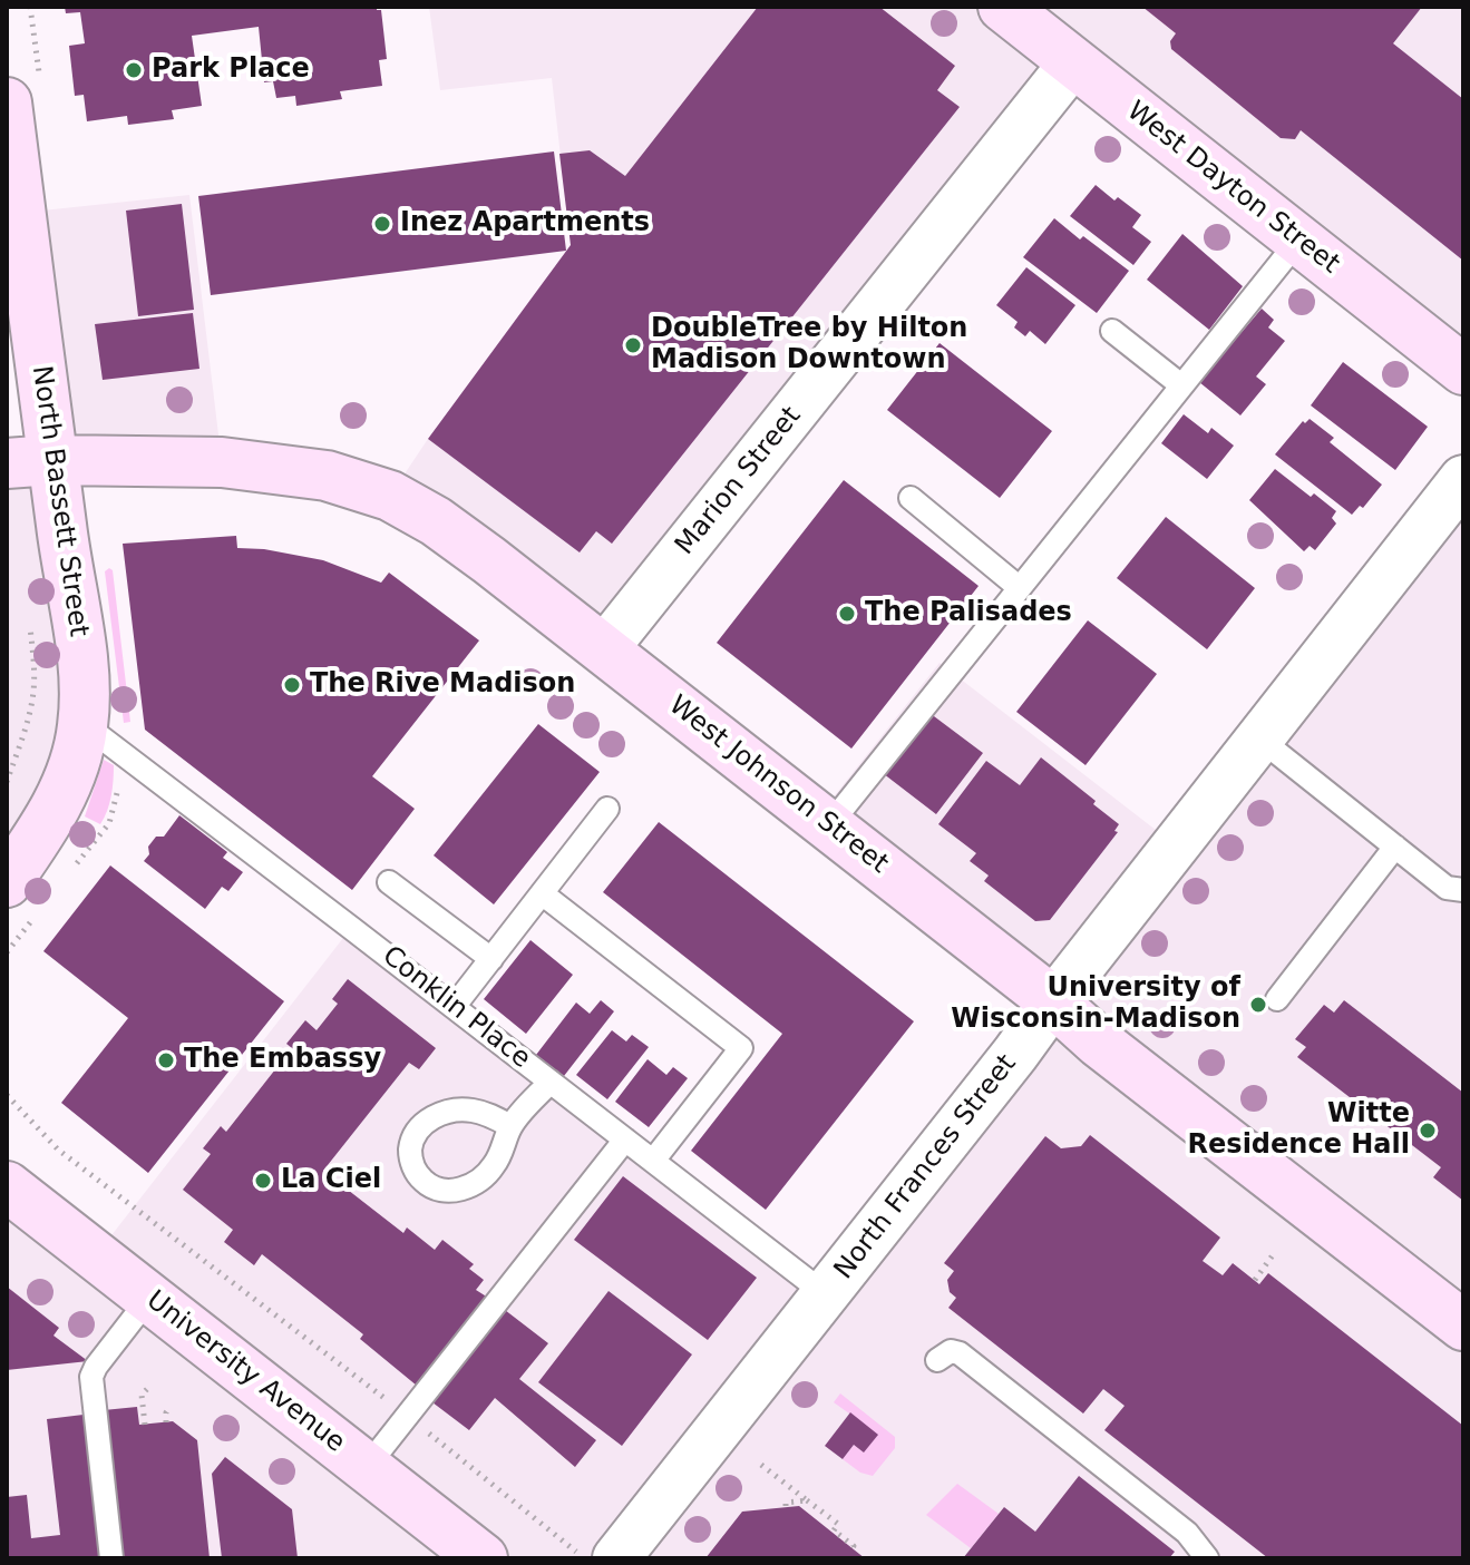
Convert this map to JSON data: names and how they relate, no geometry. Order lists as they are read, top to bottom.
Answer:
{
  "streets": {
    "main road": [
      "West Dayton Street",
      "North Bassett Street",
      "West Johnson Street",
      "University Avenue"
    ],
    "street": ["Marion Street", "North Frances Street"],
    "lane": ["Conklin Place"]
  },
  "crossings": [
    ["West Dayton Street", "Marion Street"],
    ["Marion Street", "West Johnson Street"],
    ["North Bassett Street", "West Johnson Street"],
    ["North Bassett Street", "Conklin Place"],
    ["West Johnson Street", "North Frances Street"],
    ["Conklin Place", "North Frances Street"]
  ],
  "places": [
    "Park Place",
    "Inez Apartments",
    "DoubleTree by Hilton Madison Downtown",
    "The Palisades",
    "The Rive Madison",
    "University of Wisconsin-Madison",
    "The Embassy",
    "Witte Residence Hall",
    "La Ciel"
  ]
}
